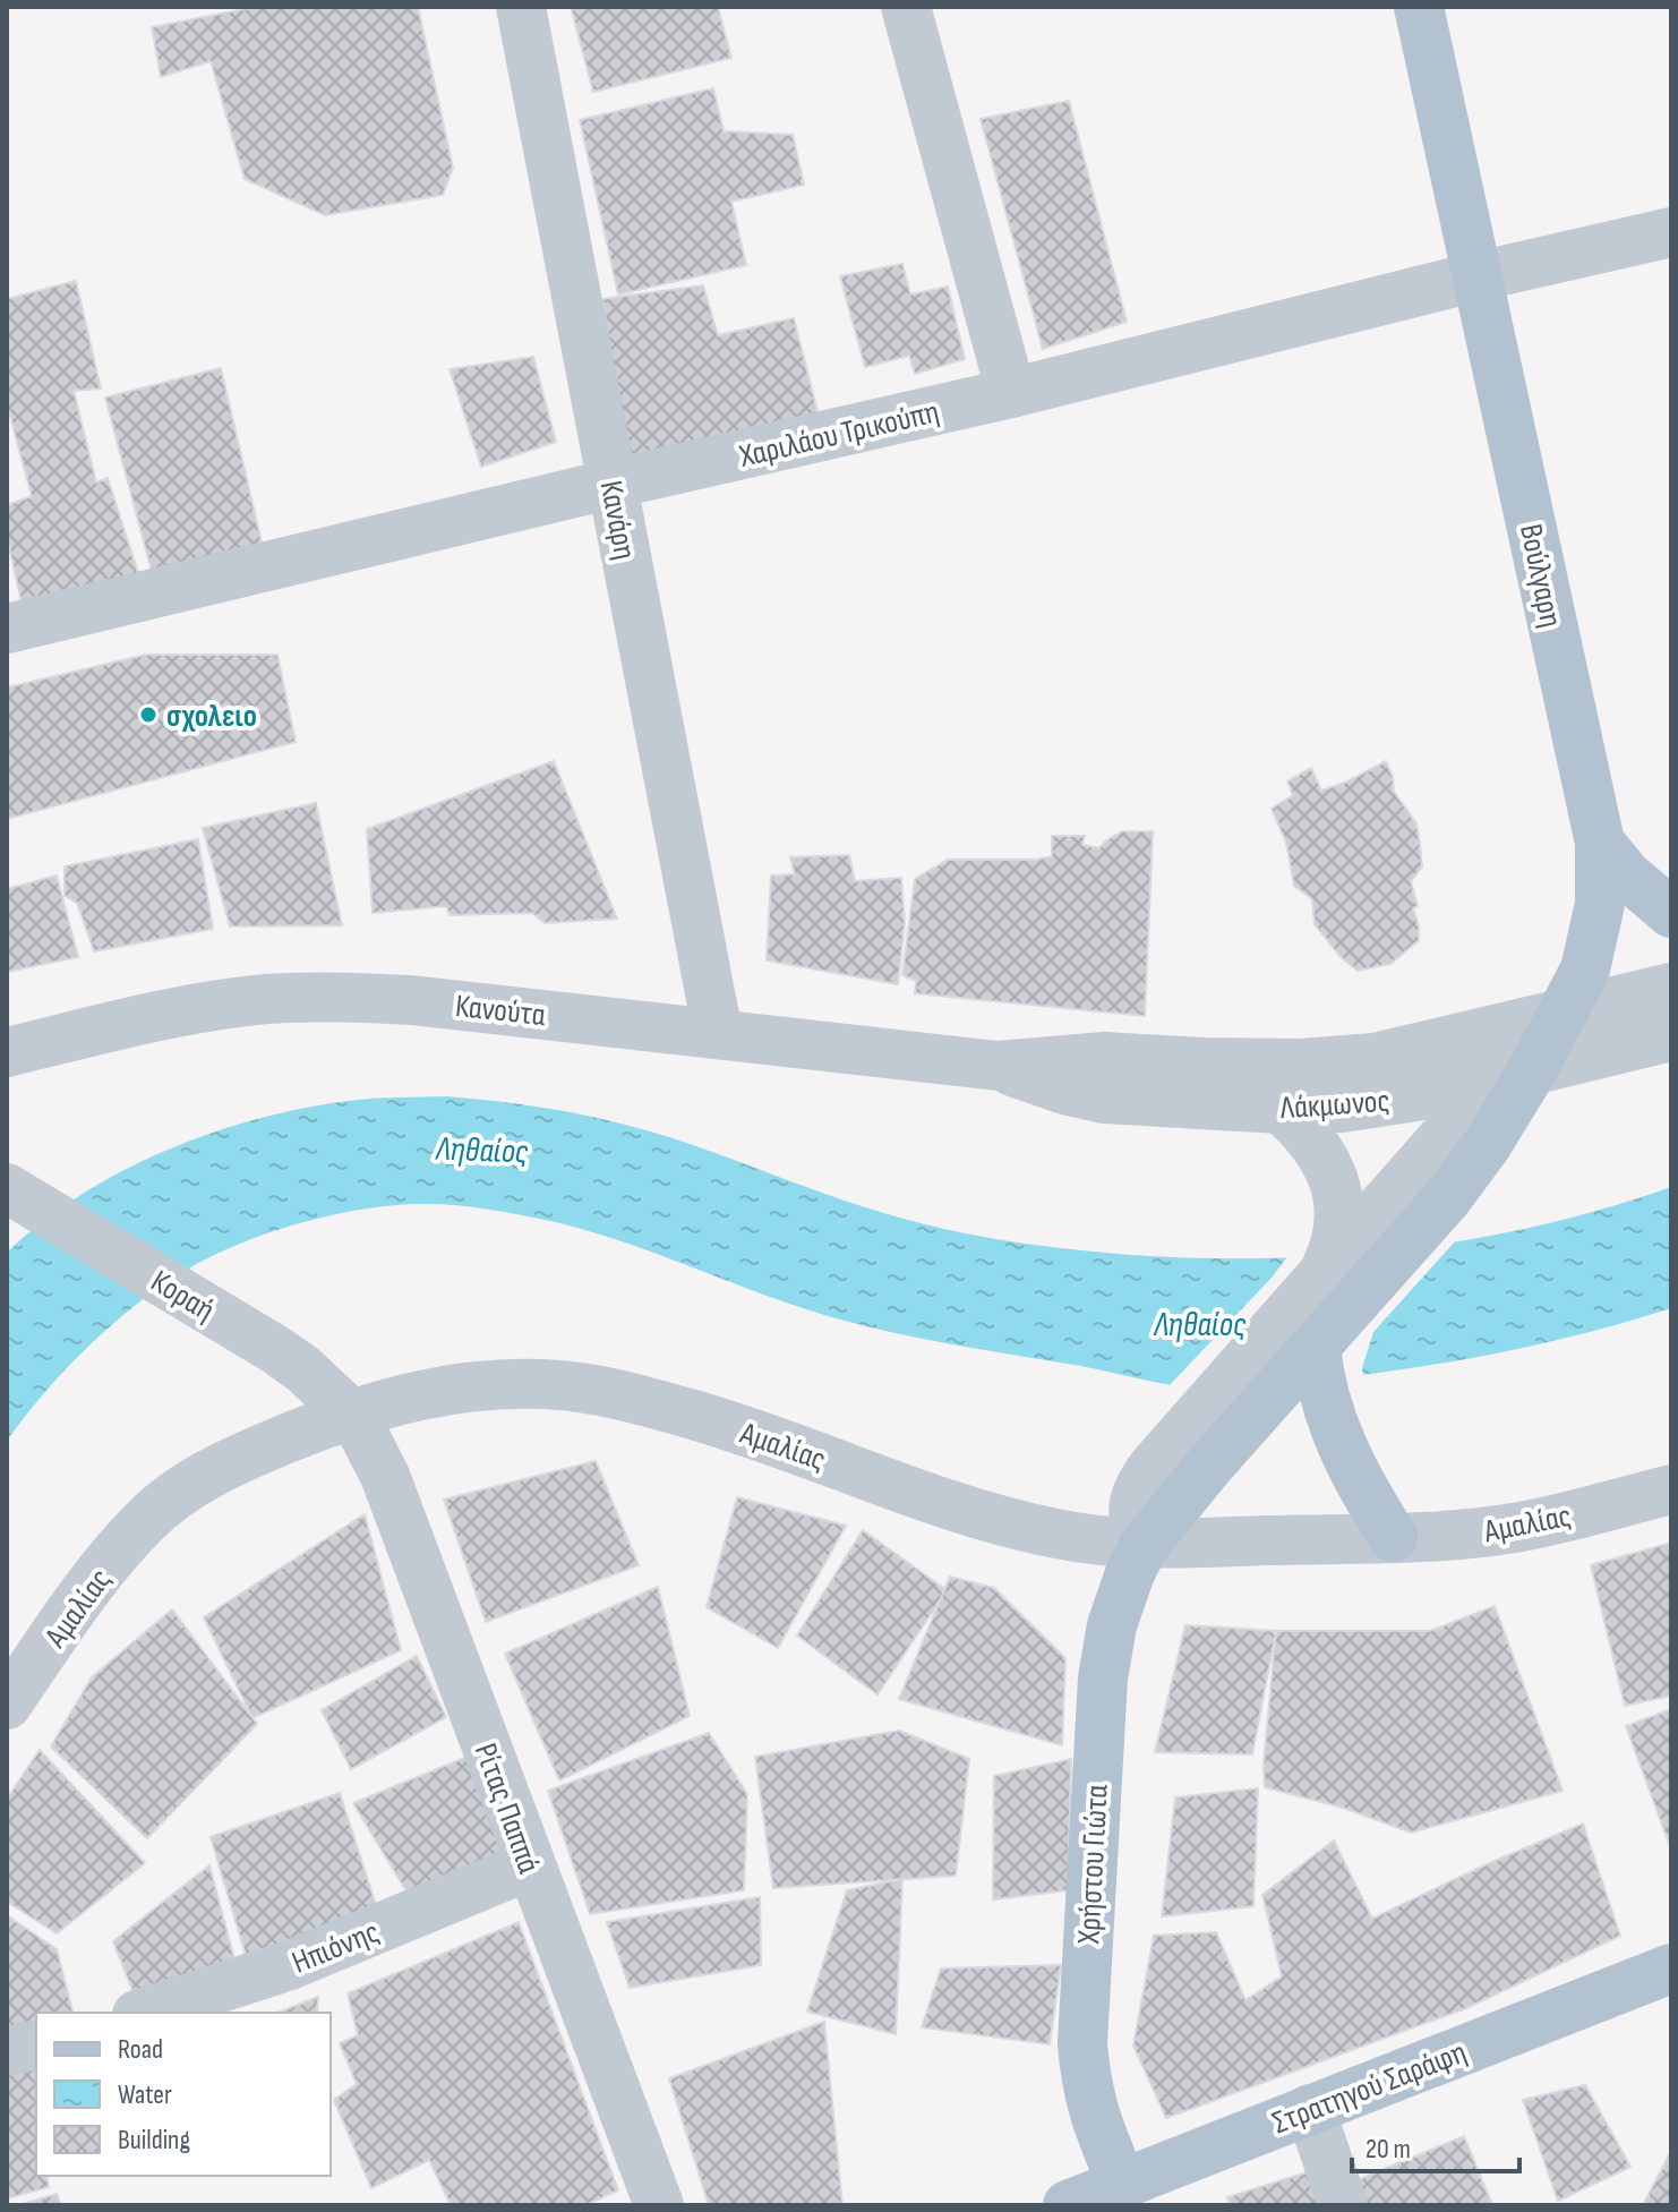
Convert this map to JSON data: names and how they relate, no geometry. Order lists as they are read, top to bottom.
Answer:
{
  "streets": {
    "main road": ["Βούλγαρη", "Χρήστου Γιώτα", "Στρατηγού Σαράφη"],
    "street": [
      "Χαριλάου Τρικούπη",
      "Κανάρη",
      "Κανούτα",
      "Λάκμωνος",
      "Κοραή",
      "Αμαλίας",
      "Ρίτας Παππά",
      "Ηπιόνης"
    ]
  },
  "crossings": [
    ["Χαριλάου Τρικούπη", "Κανάρη"],
    ["Χαριλάου Τρικούπη", "Βούλγαρη"],
    ["Κανάρη", "Κανούτα"],
    ["Βούλγαρη", "Λάκμωνος"],
    ["Βούλγαρη", "Χρήστου Γιώτα"],
    ["Κανούτα", "Λάκμωνος"],
    ["Κοραή", "Αμαλίας"],
    ["Κοραή", "Ρίτας Παππά"],
    ["Αμαλίας", "Ρίτας Παππά"],
    ["Αμαλίας", "Χρήστου Γιώτα"],
    ["Ρίτας Παππά", "Ηπιόνης"],
    ["Χρήστου Γιώτα", "Στρατηγού Σαράφη"]
  ],
  "water": ["Ληθαίος"],
  "places": ["σχολειο"],
  "legend": ["Road", "Water", "Building"],
  "scale_bar": "20 m"
}
